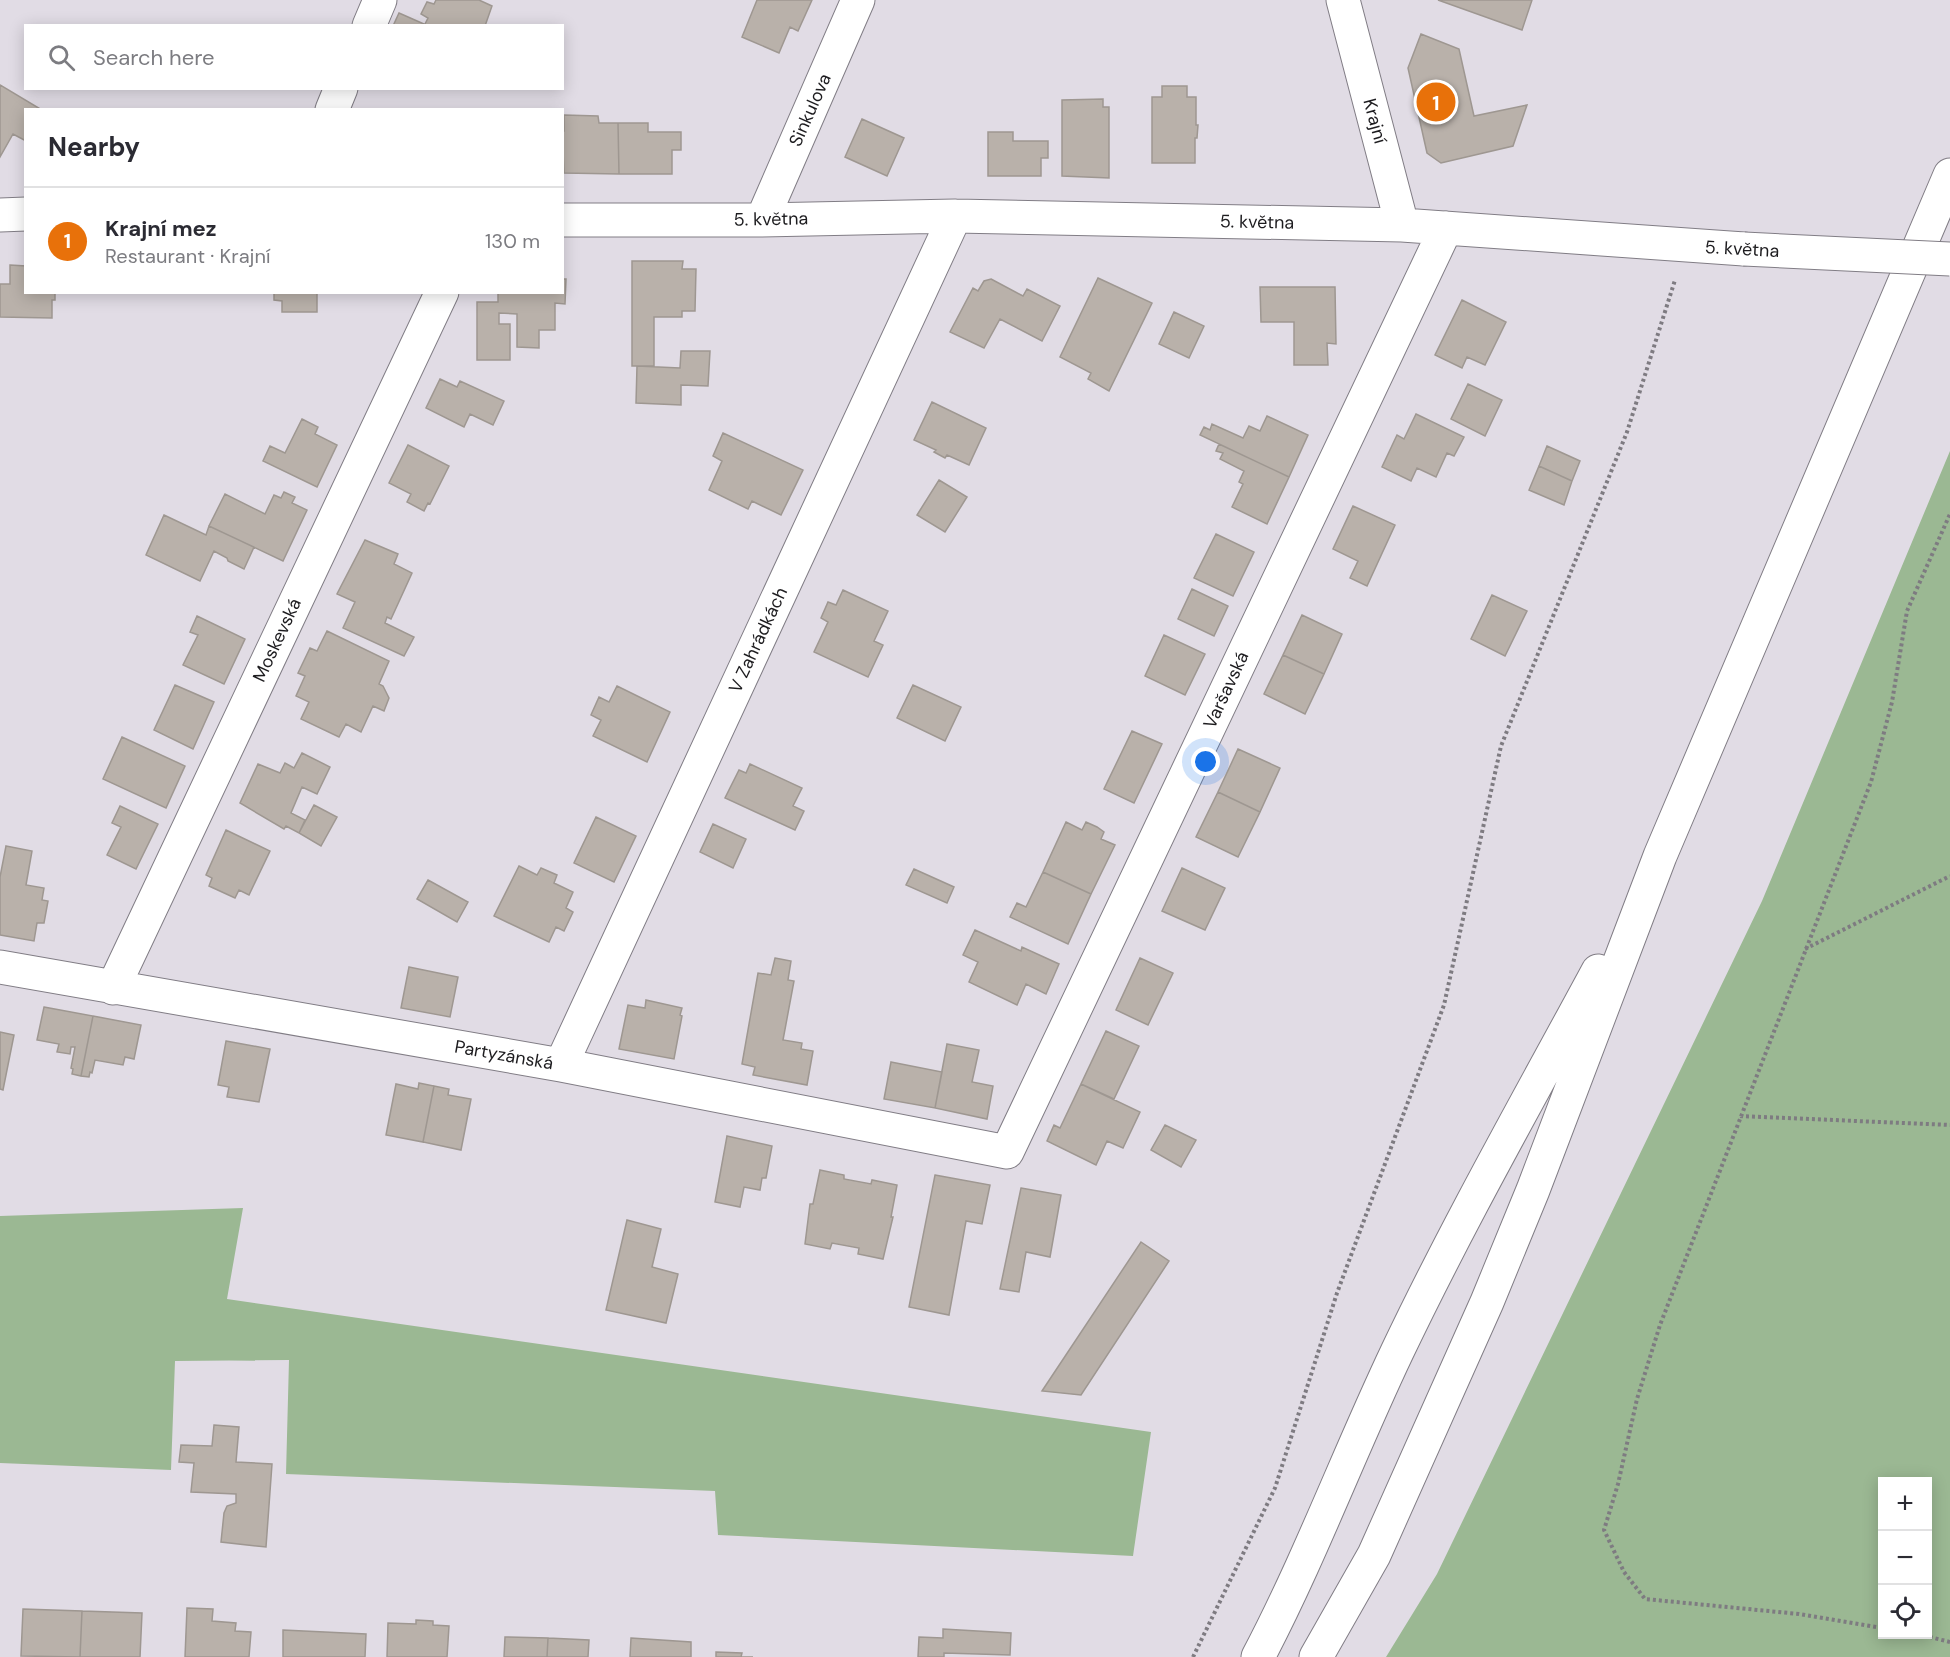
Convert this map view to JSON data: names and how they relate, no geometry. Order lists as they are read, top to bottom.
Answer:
{
  "streets": {
    "street": [
      "Sinkulova",
      "Krajní",
      "5. května",
      "Moskevská",
      "V Zahrádkách",
      "Varšavská",
      "Partyzánská"
    ]
  },
  "crossings": [
    ["Sinkulova", "5. května"],
    ["Krajní", "5. května"],
    ["5. května", "V Zahrádkách"],
    ["5. května", "Varšavská"],
    ["Moskevská", "Partyzánská"],
    ["V Zahrádkách", "Partyzánská"],
    ["Varšavská", "Partyzánská"]
  ],
  "page": {
    "search": "Search here",
    "pins": "1",
    "heading": "Nearby",
    "list": [
      {
        "mark": "1",
        "name": "Krajní mez",
        "note": "Restaurant · Krajní",
        "value": "130 m"
      }
    ],
    "map_buttons": ["+", "−"]
  }
}
